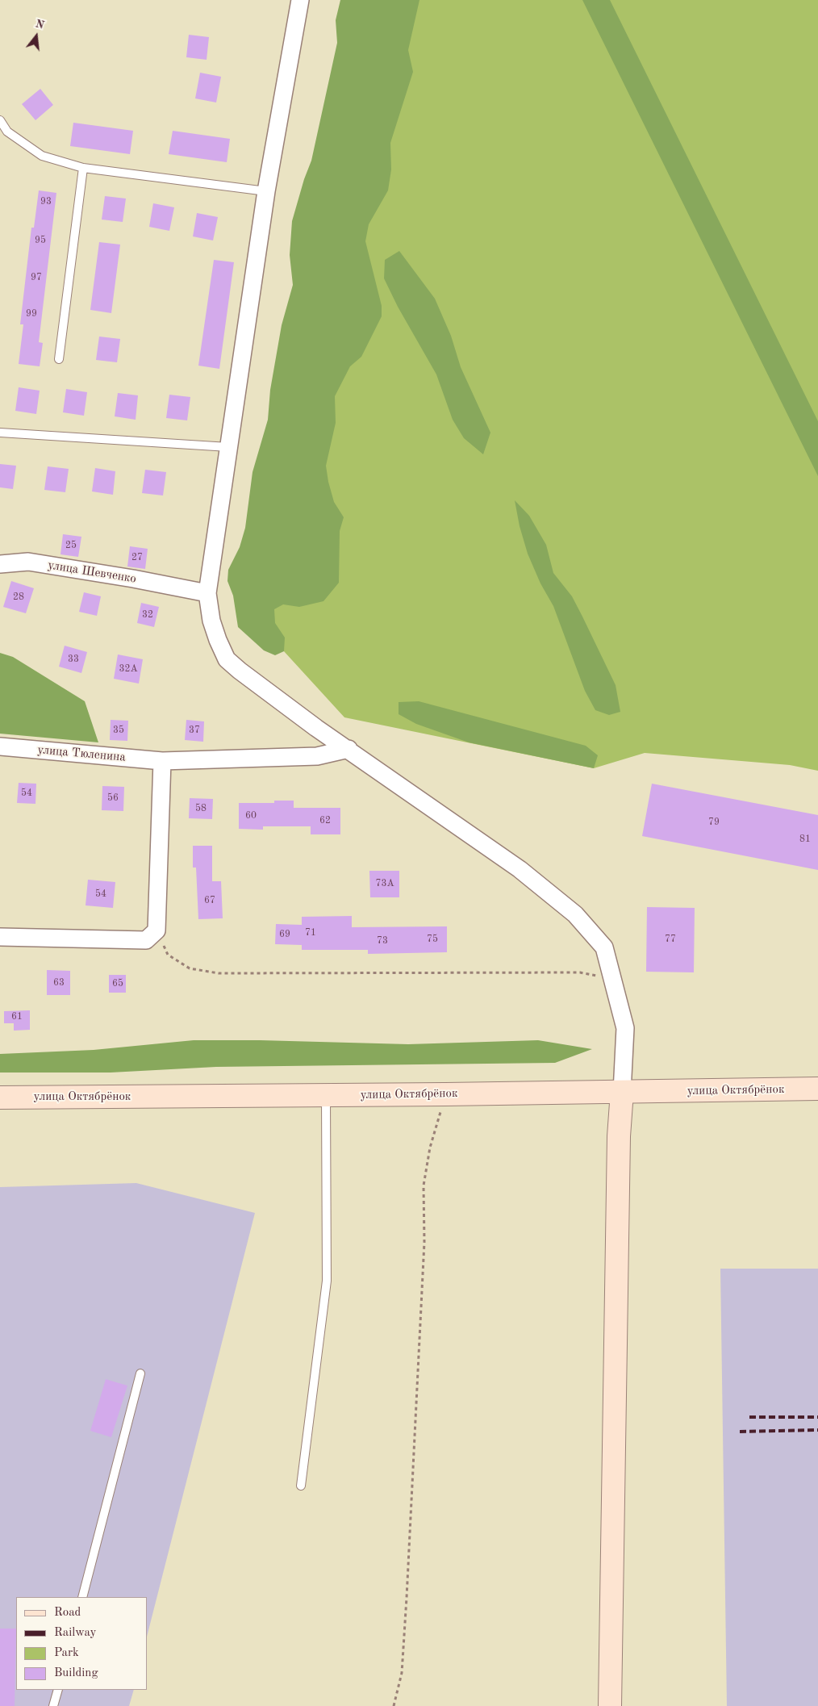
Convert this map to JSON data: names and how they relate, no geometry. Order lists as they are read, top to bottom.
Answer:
{
  "streets": {
    "street": ["улица Шевченко", "улица Тюленина", "улица Октябрёнок"]
  },
  "house_numbers": [
    "93",
    "95",
    "97",
    "99",
    "25",
    "27",
    "28",
    "32",
    "33",
    "32А",
    "35",
    "37",
    "54",
    "56",
    "58",
    "60",
    "62",
    "79",
    "81",
    "73А",
    "54",
    "67",
    "71",
    "69",
    "75",
    "77",
    "73",
    "63",
    "65",
    "61"
  ],
  "legend": [
    "Road",
    "Railway",
    "Park",
    "Building"
  ],
  "north": "top"
}
